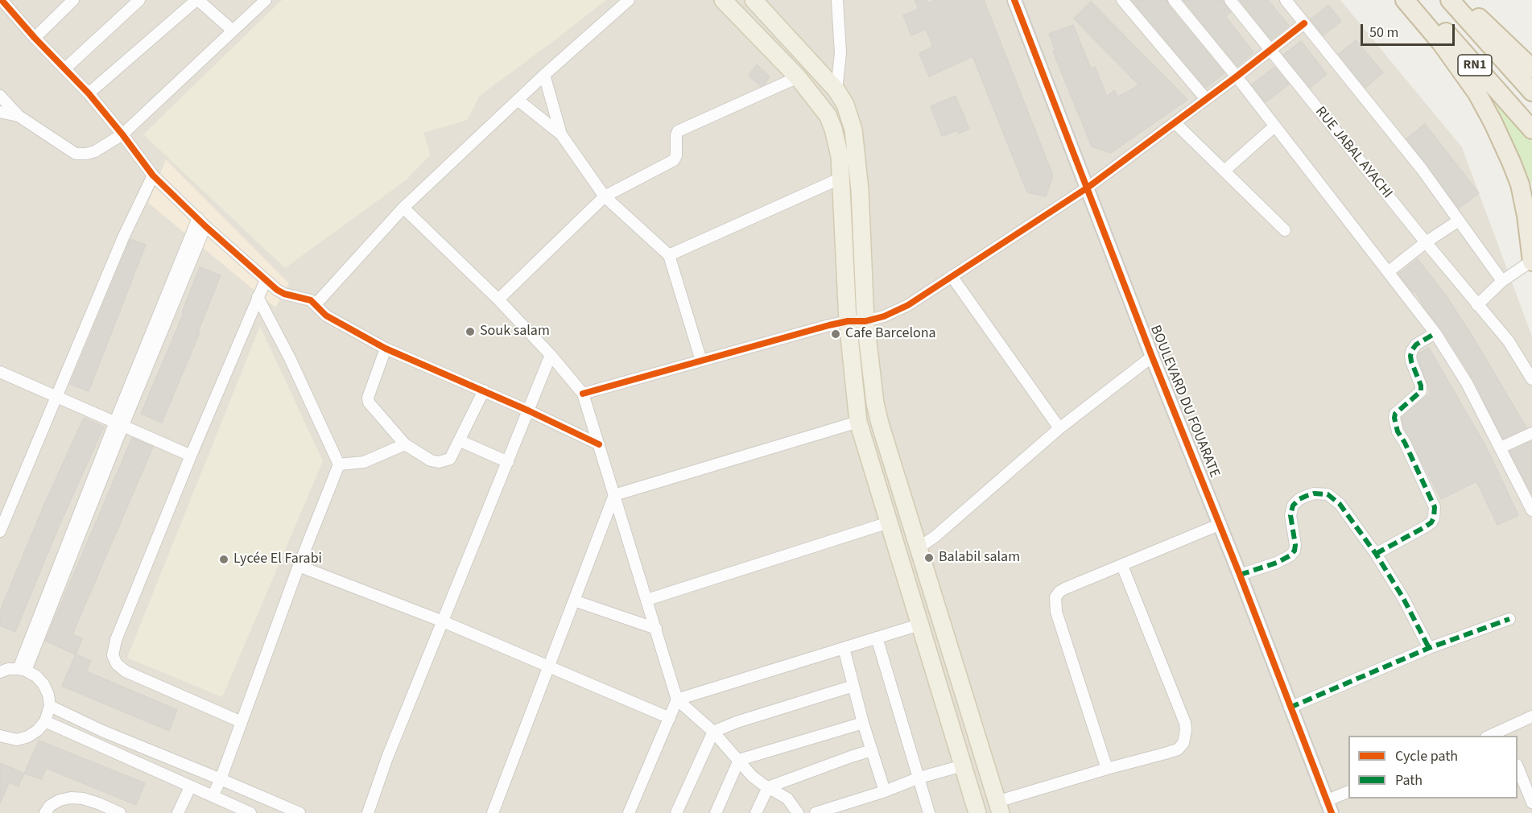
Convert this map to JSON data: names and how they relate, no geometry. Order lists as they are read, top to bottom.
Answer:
{
  "streets": {
    "highway": ["RN1"],
    "street": ["RUE JABAL AYACHI", "BOULEVARD DU FOUARATE"]
  },
  "places": [
    "Souk salam",
    "Cafe Barcelona",
    "Balabil salam",
    "Lycée El Farabi"
  ],
  "legend": ["Cycle path", "Path"],
  "scale_bar": "50 m"
}
